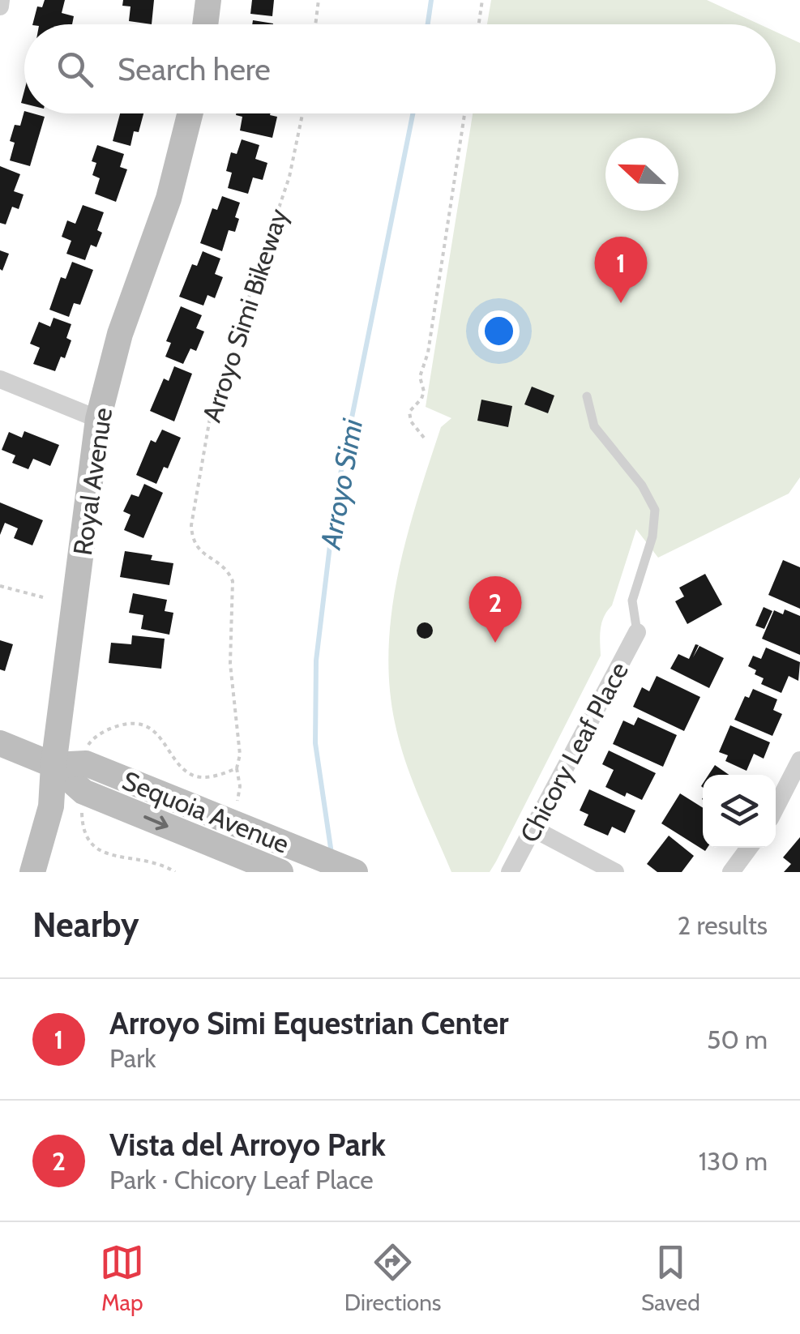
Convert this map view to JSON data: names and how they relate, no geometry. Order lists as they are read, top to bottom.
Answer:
{
  "streets": {
    "main road": ["Royal Avenue", "Sequoia Avenue"],
    "street": ["Chicory Leaf Place"],
    "path": ["Arroyo Simi Bikeway"]
  },
  "crossings": [
    ["Royal Avenue", "Sequoia Avenue"]
  ],
  "water": ["Arroyo Simi"],
  "north": "left",
  "page": {
    "search": "Search here",
    "pins": ["1", "2"],
    "heading": ["Nearby", "2 results"],
    "list": [
      {
        "mark": "1",
        "name": "Arroyo Simi Equestrian Center",
        "note": "Park",
        "value": "50 m"
      },
      {
        "mark": "2",
        "name": "Vista del Arroyo Park",
        "note": "Park · Chicory Leaf Place",
        "value": "130 m"
      }
    ],
    "nav": ["Map", "Directions", "Saved"]
  }
}
